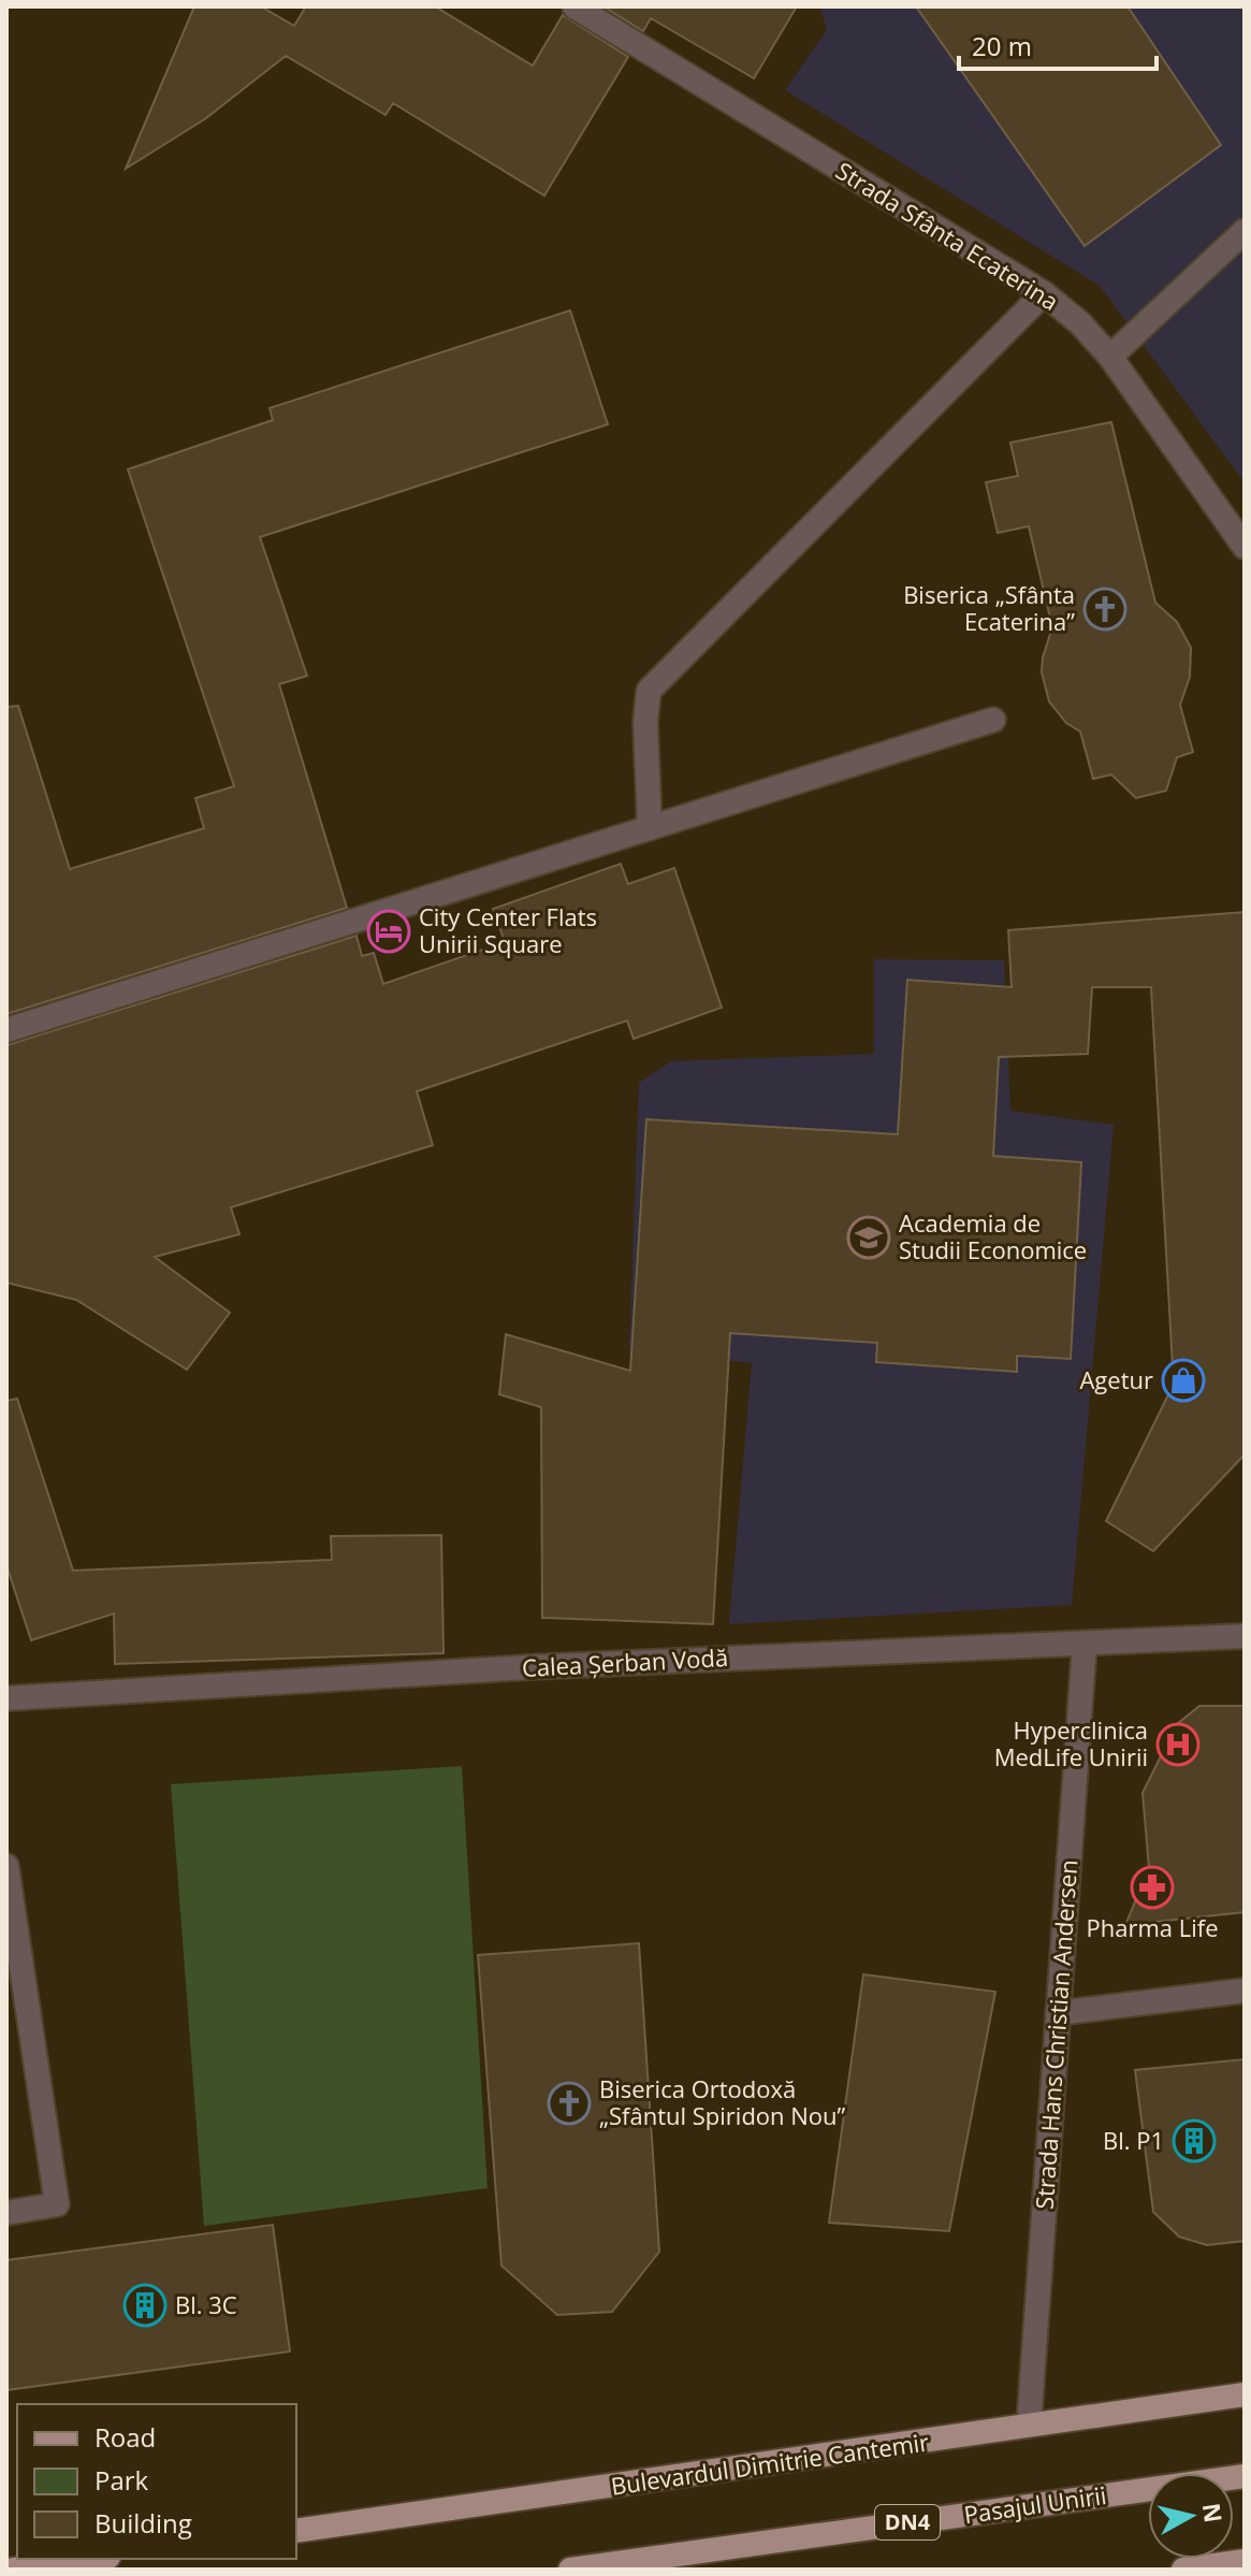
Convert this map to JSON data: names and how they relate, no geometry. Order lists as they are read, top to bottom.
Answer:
{
  "streets": {
    "main road": ["Bulevardul Dimitrie Cantemir", "Pasajul Unirii", "DN4"],
    "street": ["Strada Sfânta Ecaterina", "Calea Șerban Vodă", "Strada Hans Christian Andersen"]
  },
  "crossings": [
    ["Calea Șerban Vodă", "Strada Hans Christian Andersen"],
    ["Strada Hans Christian Andersen", "Bulevardul Dimitrie Cantemir"]
  ],
  "places": {
    "church": ["Biserica „Sfânta Ecaterina”", "Biserica Ortodoxă „Sfântul Spiridon Nou”"],
    "hotel": ["City Center Flats Unirii Square"],
    "school or university": ["Academia de Studii Economice"],
    "shop": ["Agetur"],
    "hospital": ["Hyperclinica MedLife Unirii"],
    "pharmacy": ["Pharma Life"],
    "building": ["Bl. P1", "Bl. 3C"]
  },
  "legend": ["Road", "Park", "Building"],
  "scale_bar": "20 m",
  "north": "right"
}
